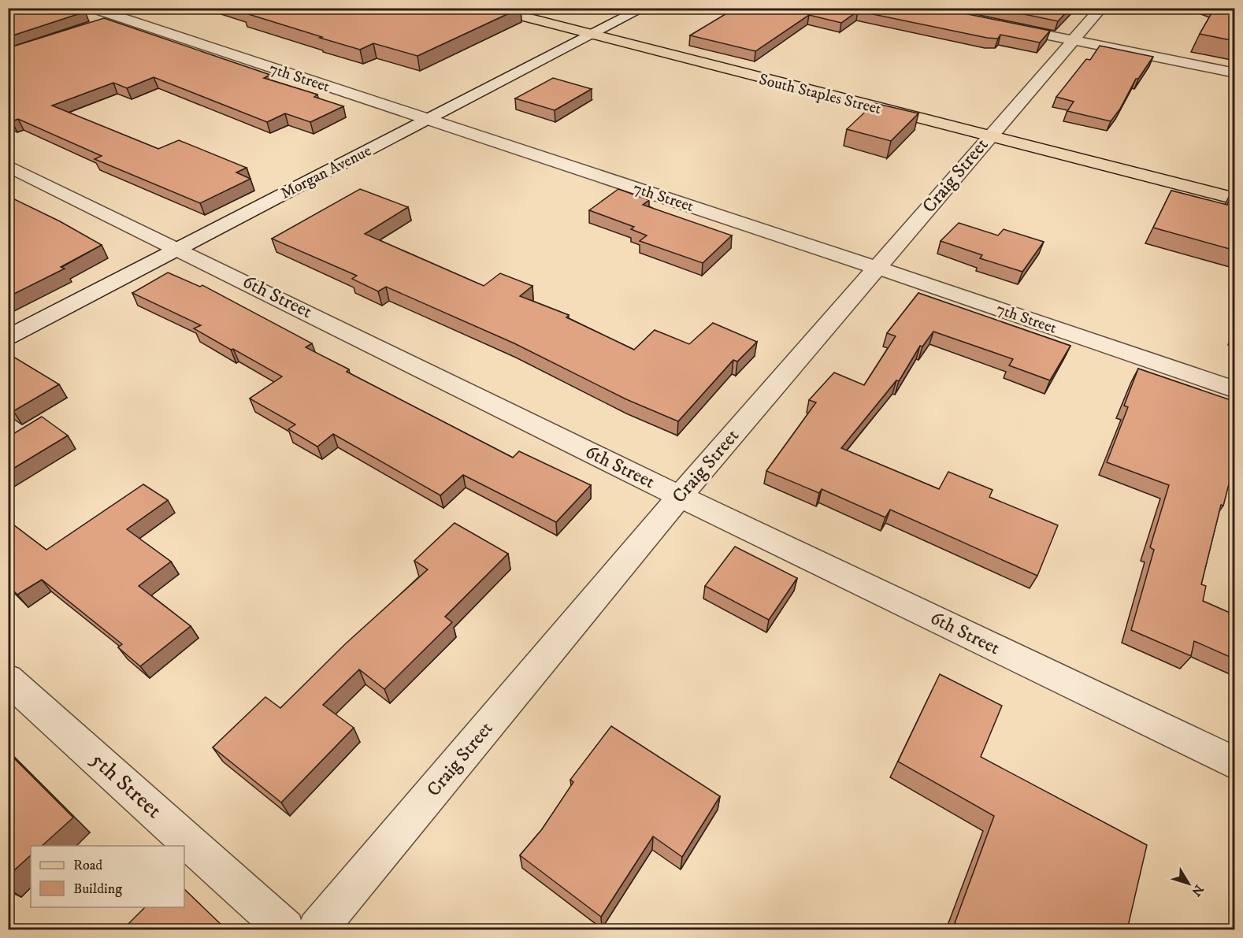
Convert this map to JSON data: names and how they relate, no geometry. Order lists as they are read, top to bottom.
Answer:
{
  "streets": {
    "main road": ["South Staples Street"],
    "street": [
      "7th Street",
      "Morgan Avenue",
      "Craig Street",
      "6th Street",
      "5th Street"
    ]
  },
  "crossings": [
    ["7th Street", "Morgan Avenue"],
    ["7th Street", "Craig Street"],
    ["South Staples Street", "Morgan Avenue"],
    ["South Staples Street", "Craig Street"],
    ["Morgan Avenue", "6th Street"],
    ["Craig Street", "6th Street"]
  ],
  "legend": ["Road", "Building"],
  "north": "bottom right"
}
